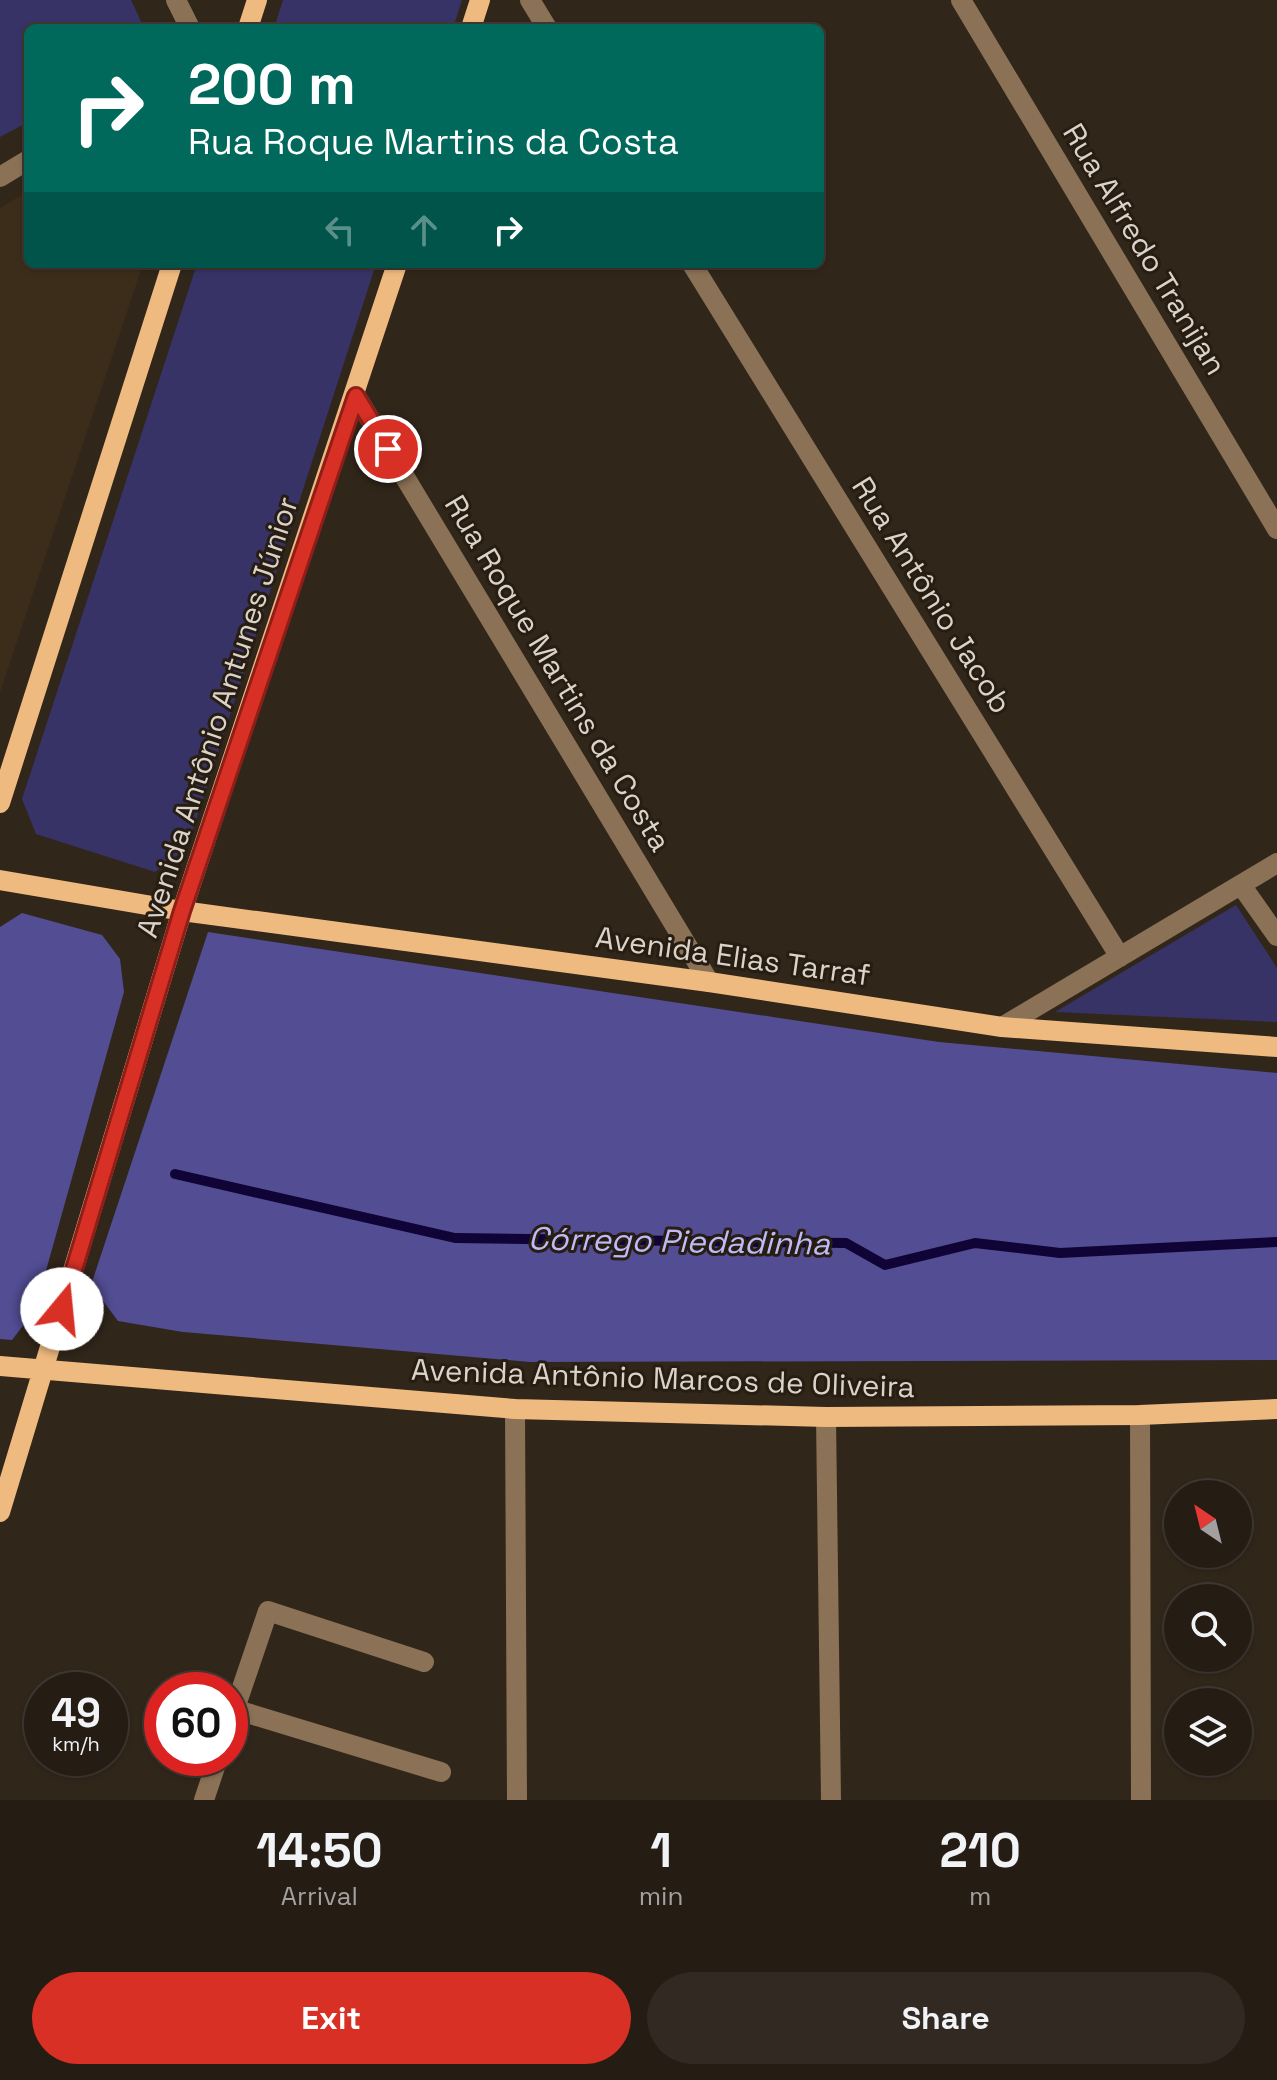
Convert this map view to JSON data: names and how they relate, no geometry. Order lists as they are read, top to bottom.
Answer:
{
  "streets": {
    "main road": ["Avenida Antônio Antunes Júnior", "Avenida Elias Tarraf", "Avenida Antônio Marcos de Oliveira"],
    "street": ["Rua Alfredo Tranijan", "Rua Antônio Jacob", "Rua Roque Martins da Costa"]
  },
  "crossings": [
    ["Rua Roque Martins da Costa", "Avenida Antônio Antunes Júnior"],
    ["Rua Roque Martins da Costa", "Avenida Elias Tarraf"],
    ["Avenida Antônio Antunes Júnior", "Avenida Elias Tarraf"],
    ["Avenida Antônio Antunes Júnior", "Avenida Antônio Marcos de Oliveira"]
  ],
  "water": ["Córrego Piedadinha"],
  "north": "top left",
  "page": {
    "turn": ["200 m", "Rua Roque Martins da Costa"],
    "speed": "49 km/h",
    "limit": "60",
    "eta": [
      "14:50",
      "Arrival",
      "1",
      "min",
      "210",
      "m"
    ],
    "buttons": ["Exit", "Share"]
  }
}
